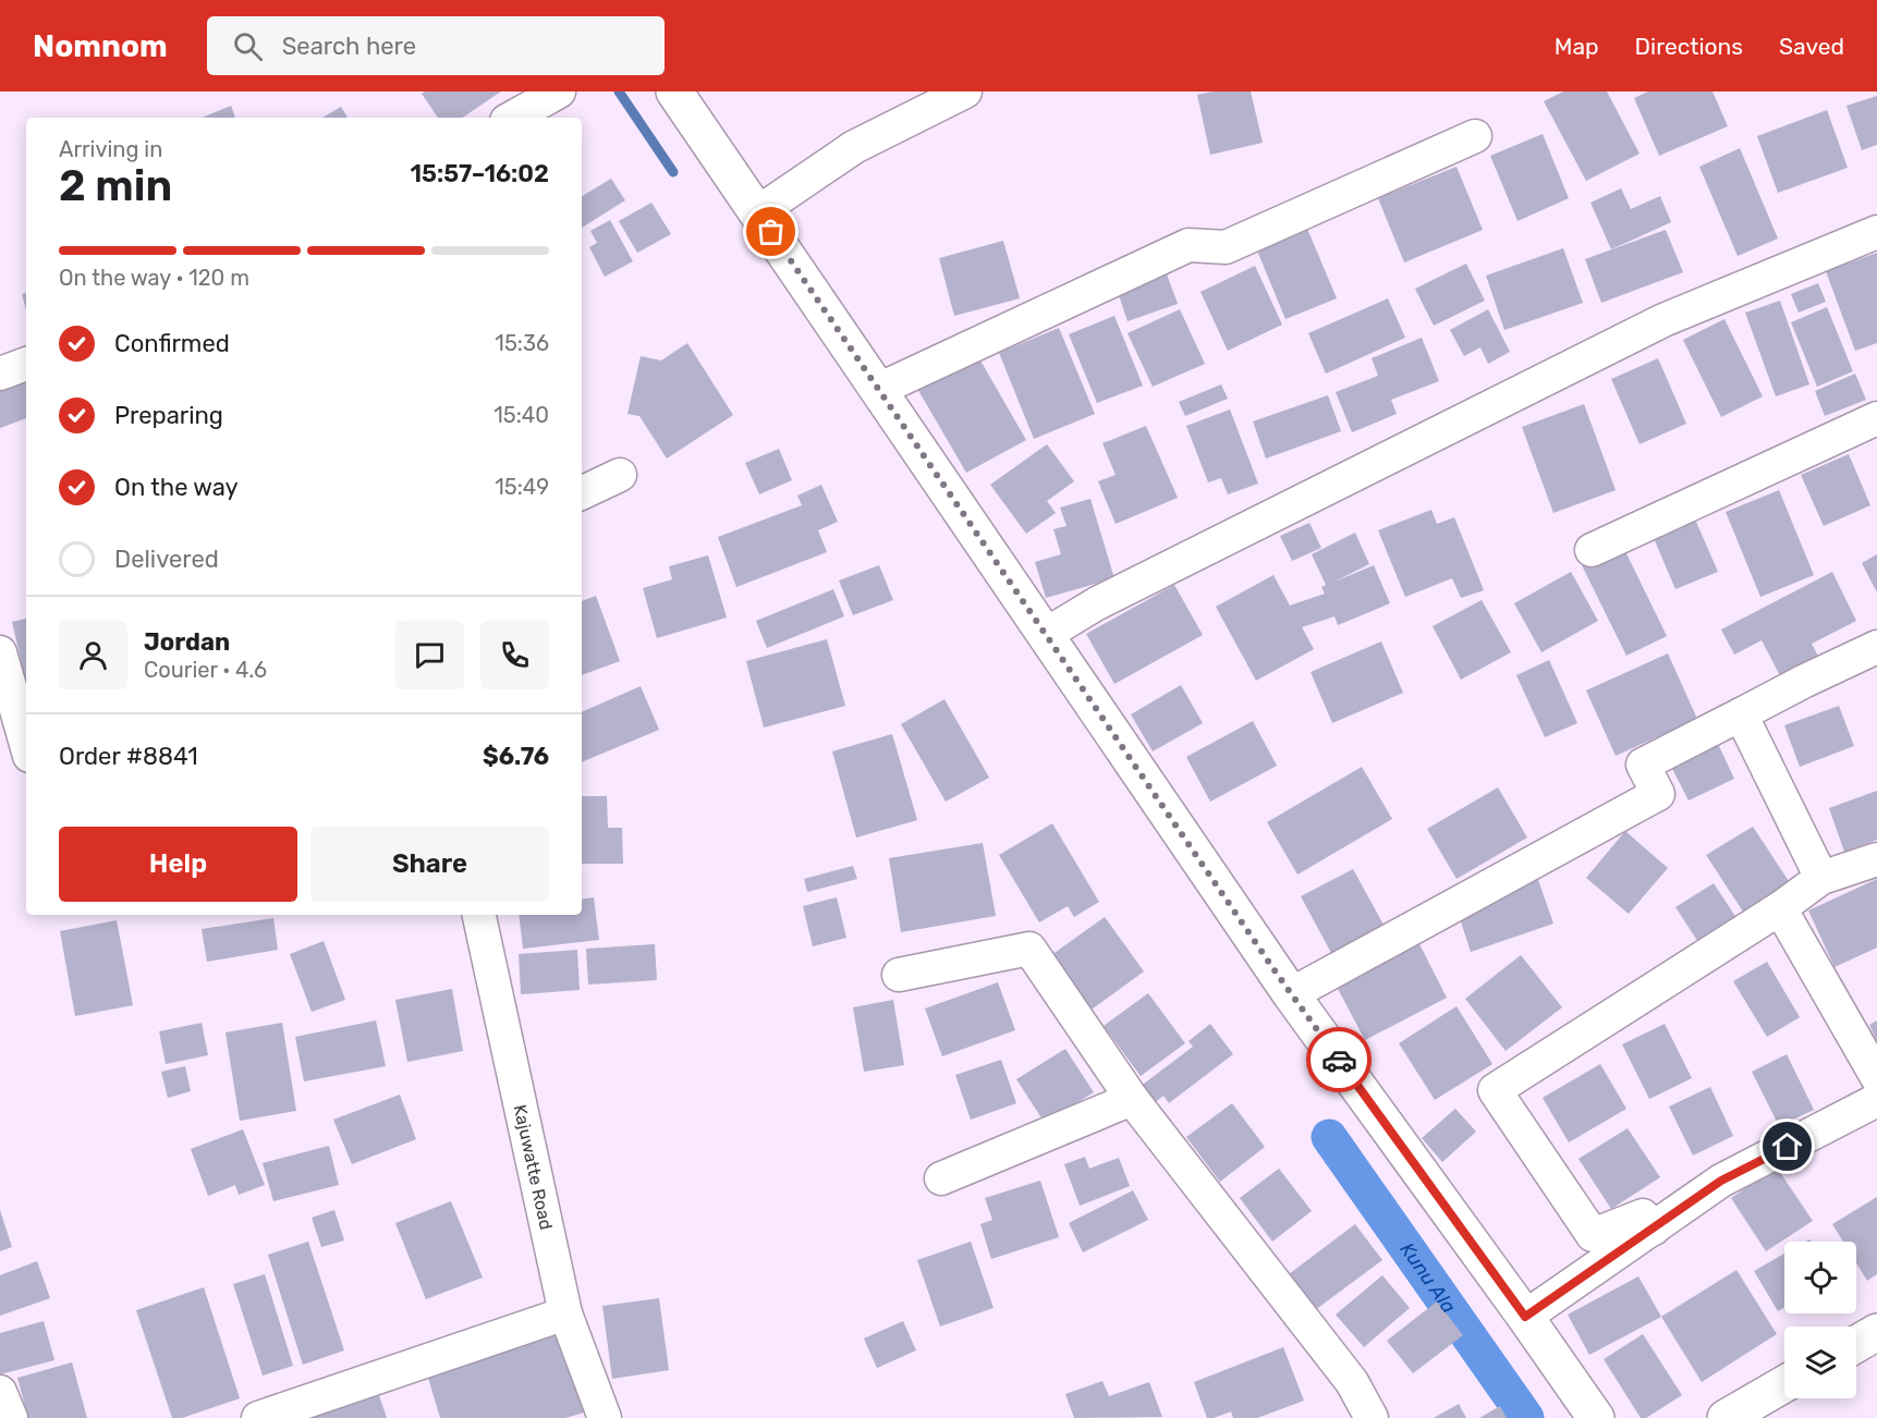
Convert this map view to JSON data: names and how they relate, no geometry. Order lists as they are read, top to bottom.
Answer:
{
  "streets": {
    "street": ["Kajuwatte Road"]
  },
  "water": ["Kunu Ala"],
  "page": {
    "header": "Nomnom",
    "search": "Search here",
    "nav": ["Map", "Directions", "Saved"],
    "heading": ["2 min", "Arriving in", "15:57–16:02"],
    "panel": [
      "Jordan",
      "Courier · 4.6",
      "Order #8841",
      "$6.76"
    ],
    "bar": "On the way · 120 m",
    "list": [
      ["Confirmed", "15:36"],
      ["Preparing", "15:40"],
      ["On the way", "15:49"],
      "Delivered"
    ],
    "buttons": ["Help", "Share"]
  }
}
